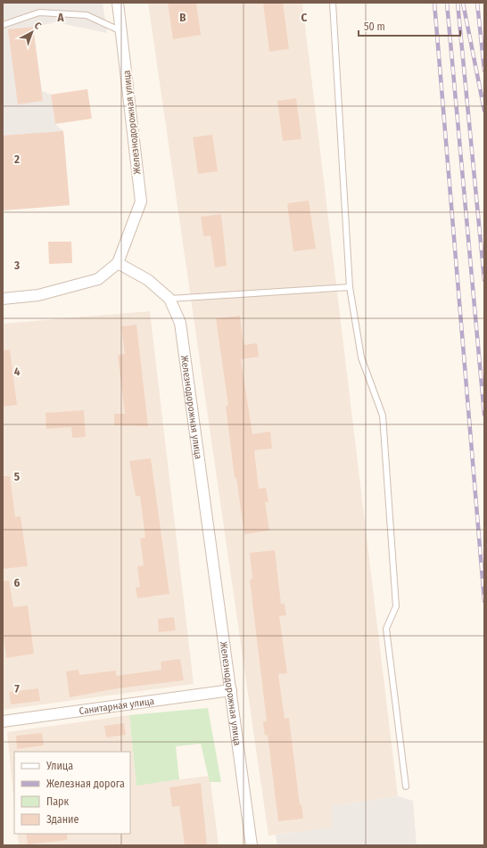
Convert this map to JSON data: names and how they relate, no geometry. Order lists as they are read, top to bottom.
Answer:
{
  "streets": {
    "street": ["Железнодорожная улица", "Санитарная улица"]
  },
  "crossings": [
    ["Железнодорожная улица", "Санитарная улица"]
  ],
  "legend": [
    "Улица",
    "Железная дорога",
    "Парк",
    "Здание"
  ],
  "scale_bar": "50 m",
  "north": "top right",
  "grid": {
    "columns": ["A", "B", "C"],
    "rows": [
      "2",
      "3",
      "4",
      "5",
      "6",
      "7"
    ]
  }
}
